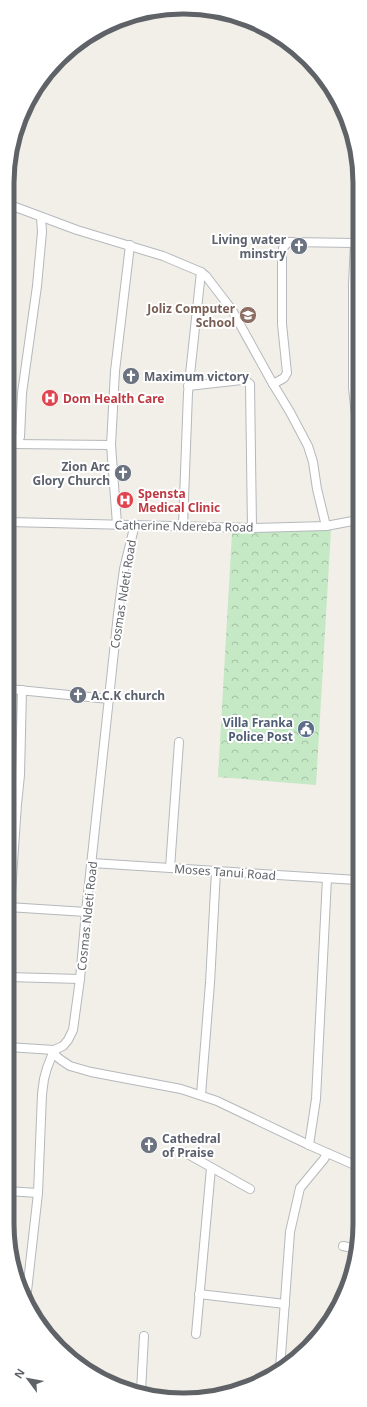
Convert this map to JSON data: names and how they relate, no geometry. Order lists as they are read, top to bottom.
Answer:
{
  "streets": {
    "street": ["Catherine Ndereba Road", "Cosmas Ndeti Road", "Moses Tanui Road"]
  },
  "crossings": [
    ["Catherine Ndereba Road", "Cosmas Ndeti Road"],
    ["Cosmas Ndeti Road", "Moses Tanui Road"]
  ],
  "places": {
    "church": [
      "Living water minstry",
      "Maximum victory",
      "Zion Arc Glory Church",
      "A.C.K church",
      "Cathedral of Praise"
    ],
    "school or university": ["Joliz Computer School"],
    "hospital": ["Dom Health Care", "Spensta Medical Clinic"],
    "public building": ["Villa Franka Police Post"]
  },
  "north": "top left"
}
